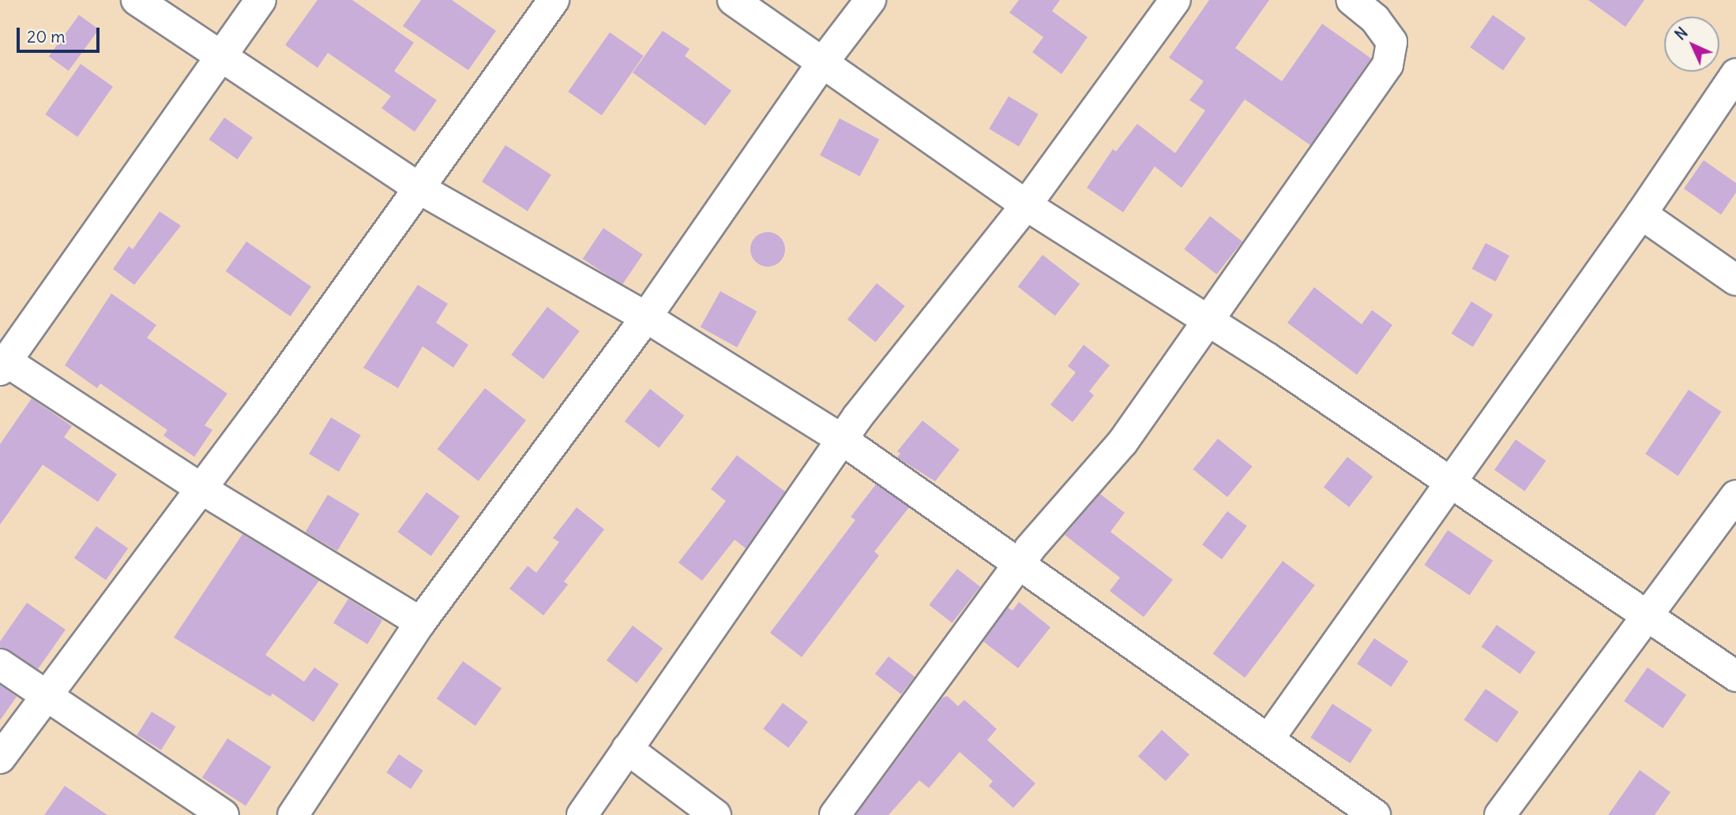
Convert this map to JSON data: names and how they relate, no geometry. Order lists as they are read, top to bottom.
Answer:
{
  "scale_bar": "20 m",
  "north": "top left"
}
